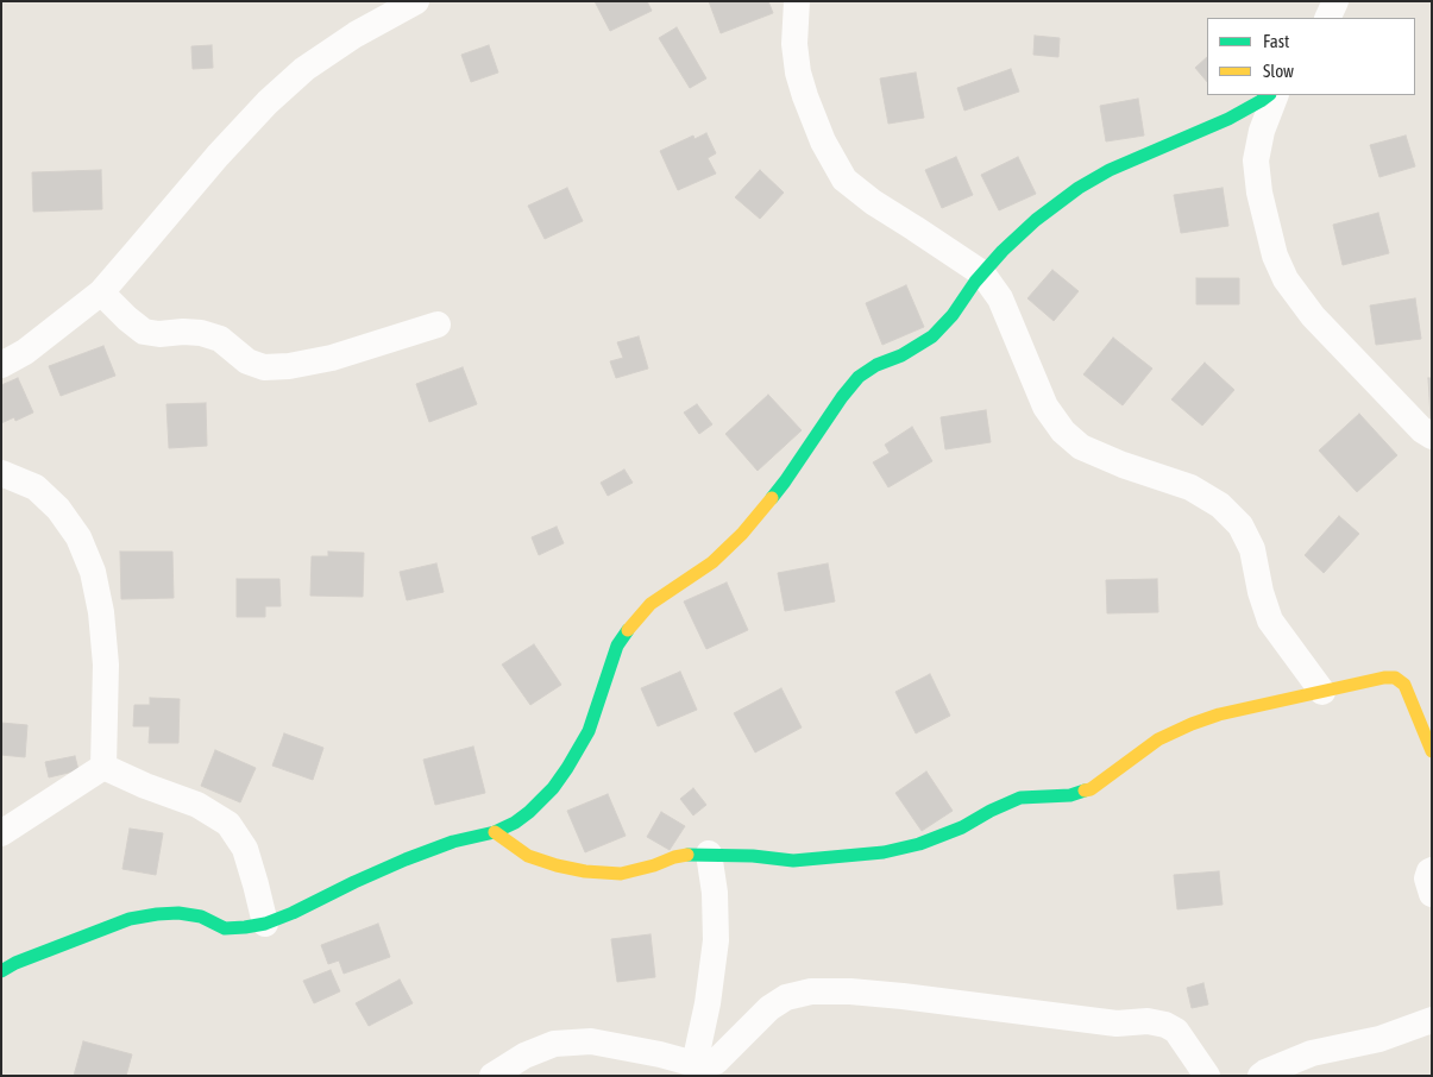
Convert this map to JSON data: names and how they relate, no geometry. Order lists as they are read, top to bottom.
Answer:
{
  "legend": ["Fast", "Slow"]
}
